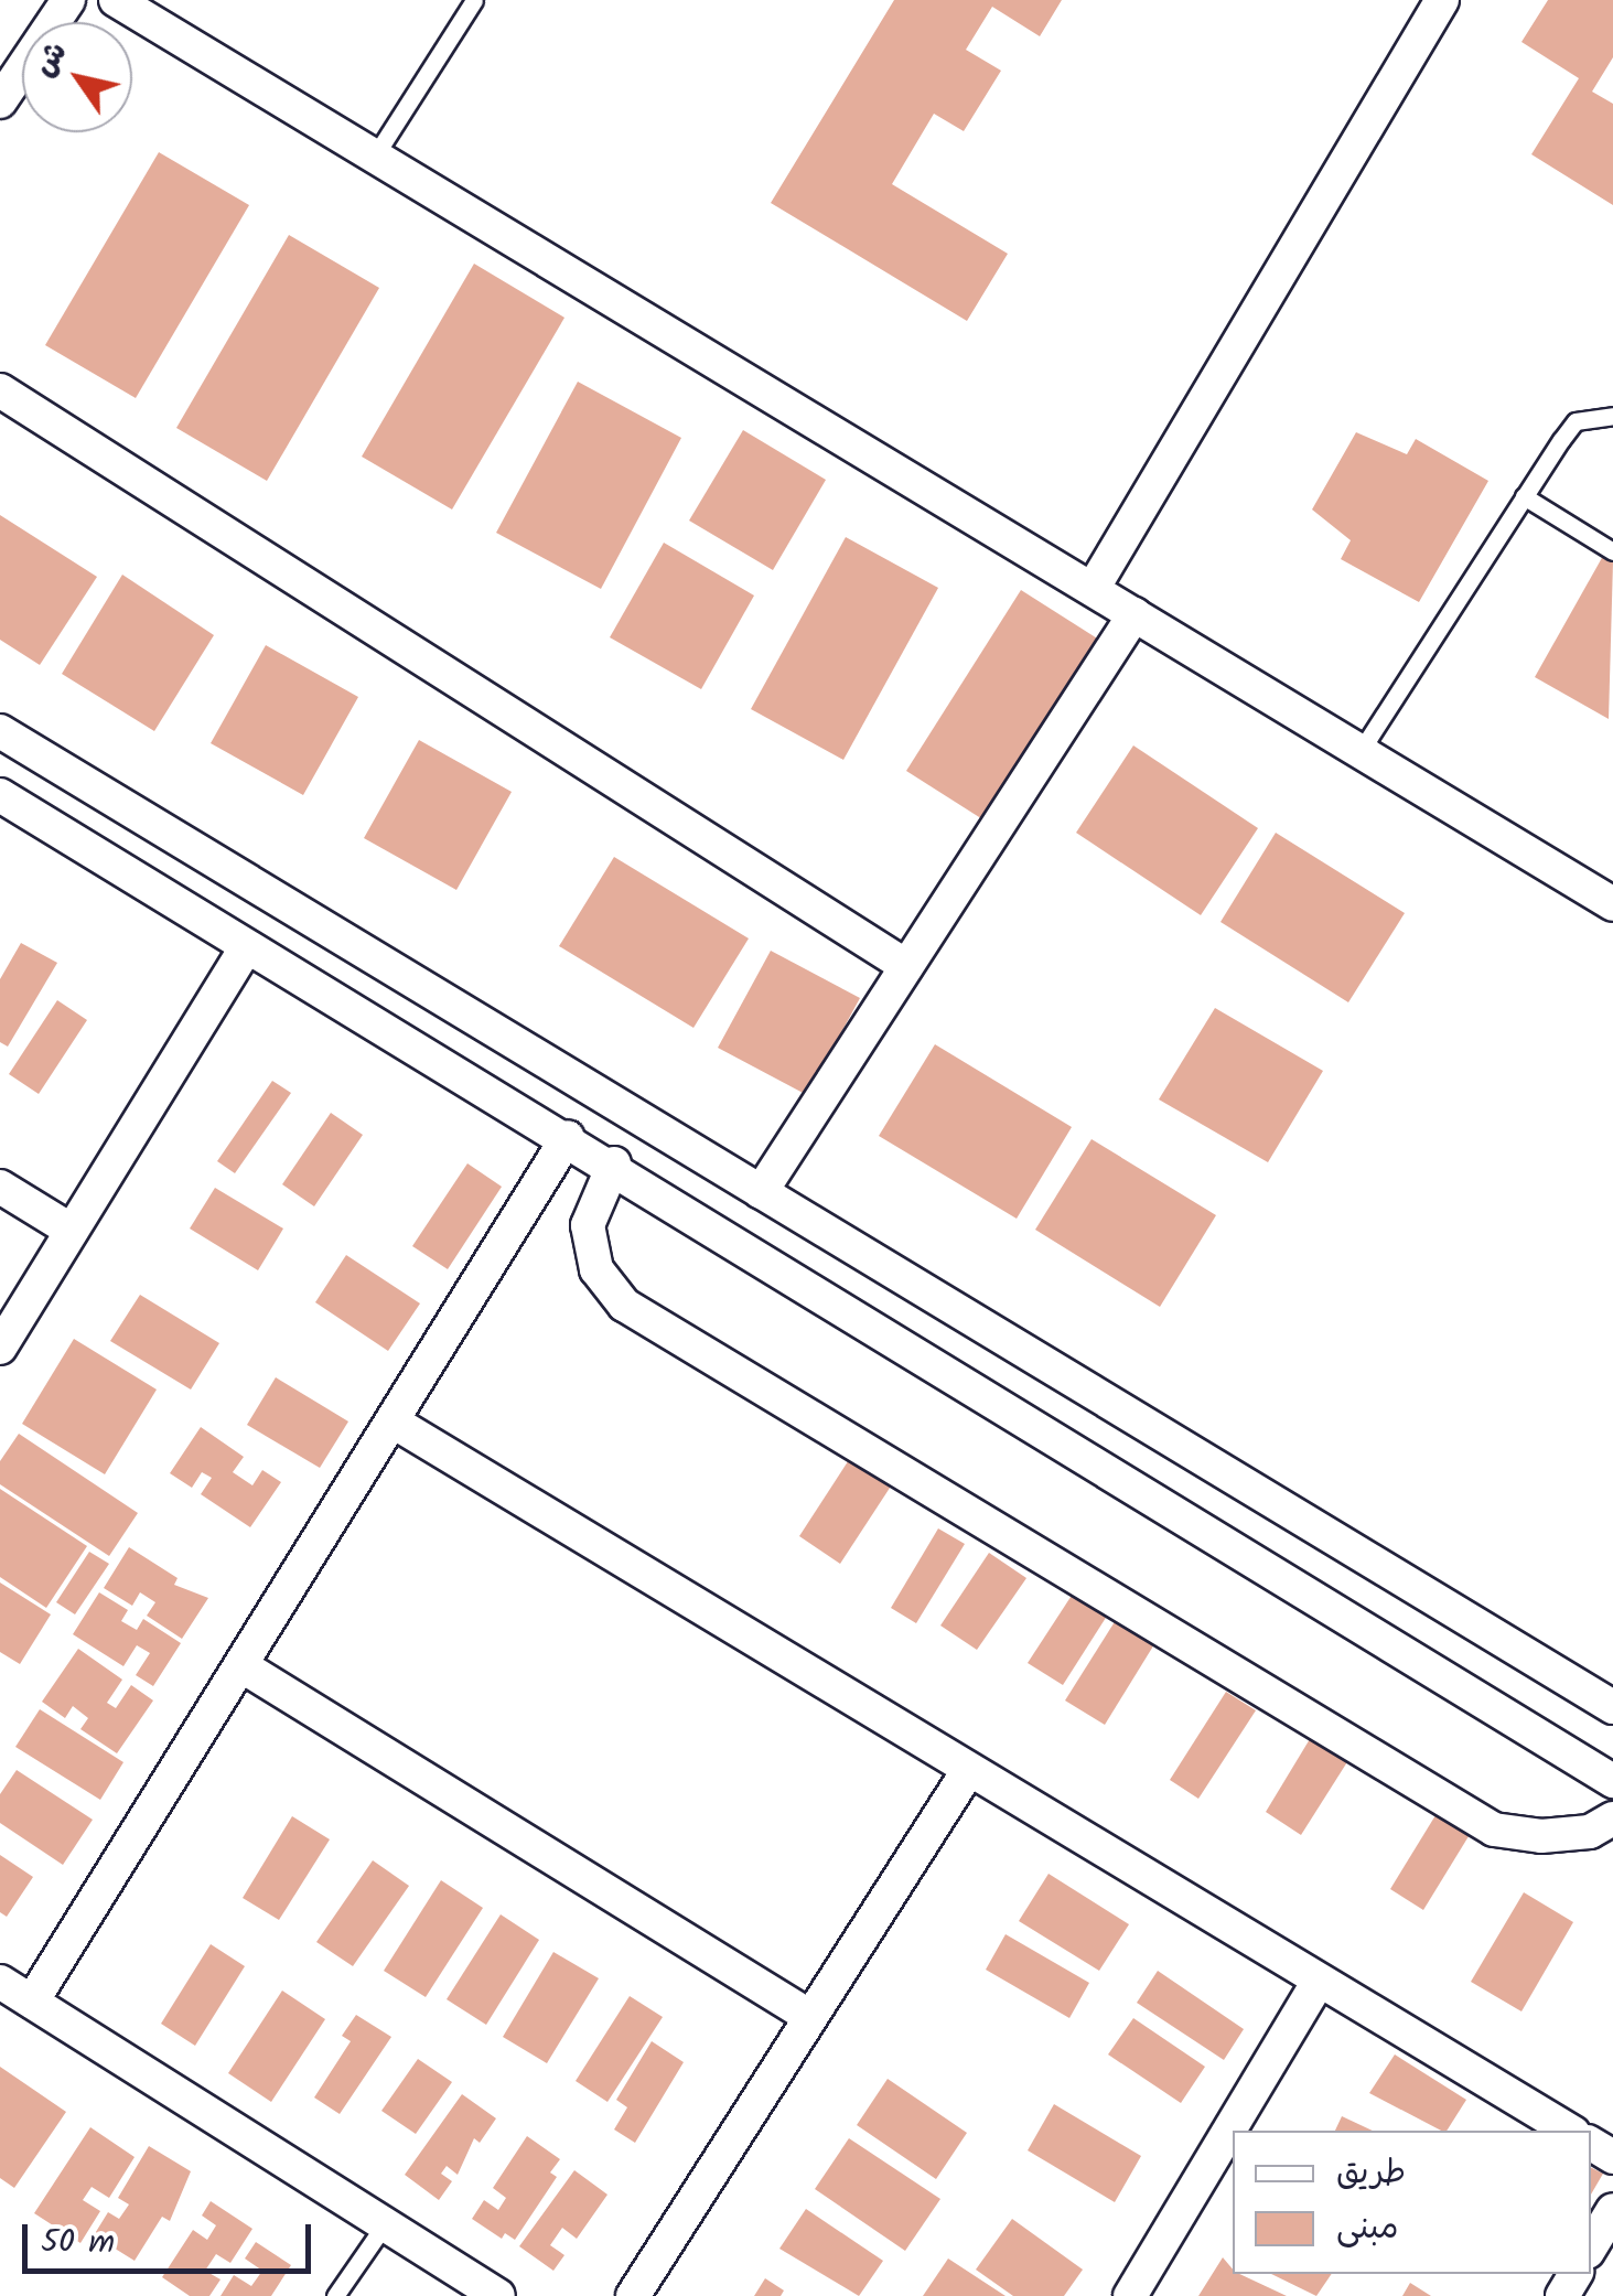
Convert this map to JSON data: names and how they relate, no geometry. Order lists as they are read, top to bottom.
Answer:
{
  "legend": ["طريق", "مبنى"],
  "scale_bar": "50 m",
  "north": "top left"
}
